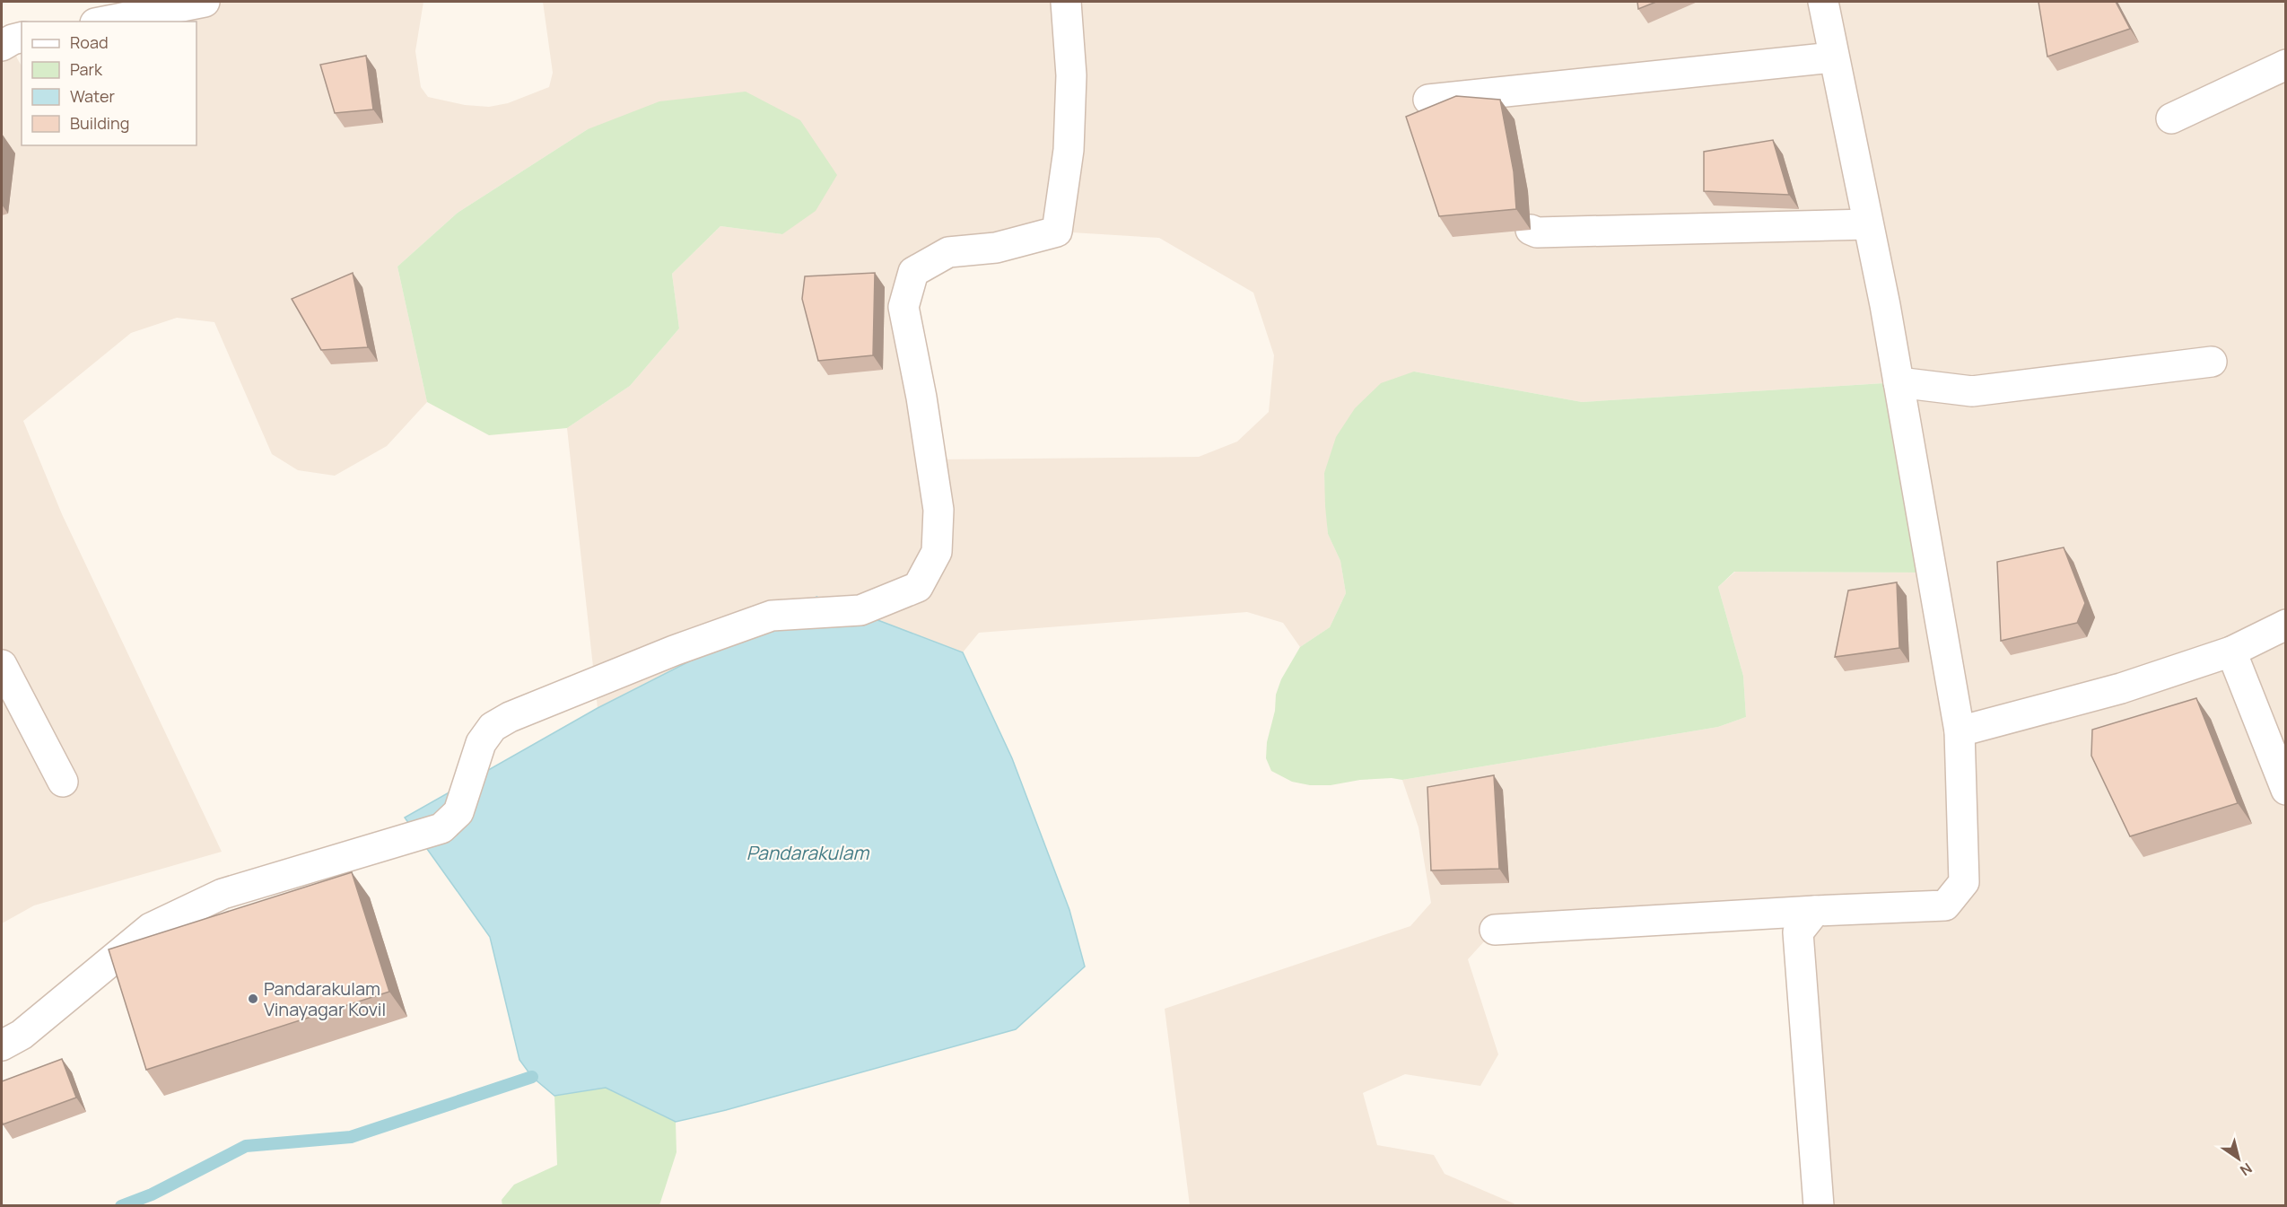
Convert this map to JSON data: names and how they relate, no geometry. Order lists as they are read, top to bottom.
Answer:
{
  "water": ["Pandarakulam"],
  "places": ["Pandarakulam Vinayagar Kovil"],
  "legend": [
    "Road",
    "Park",
    "Water",
    "Building"
  ],
  "north": "bottom right"
}
